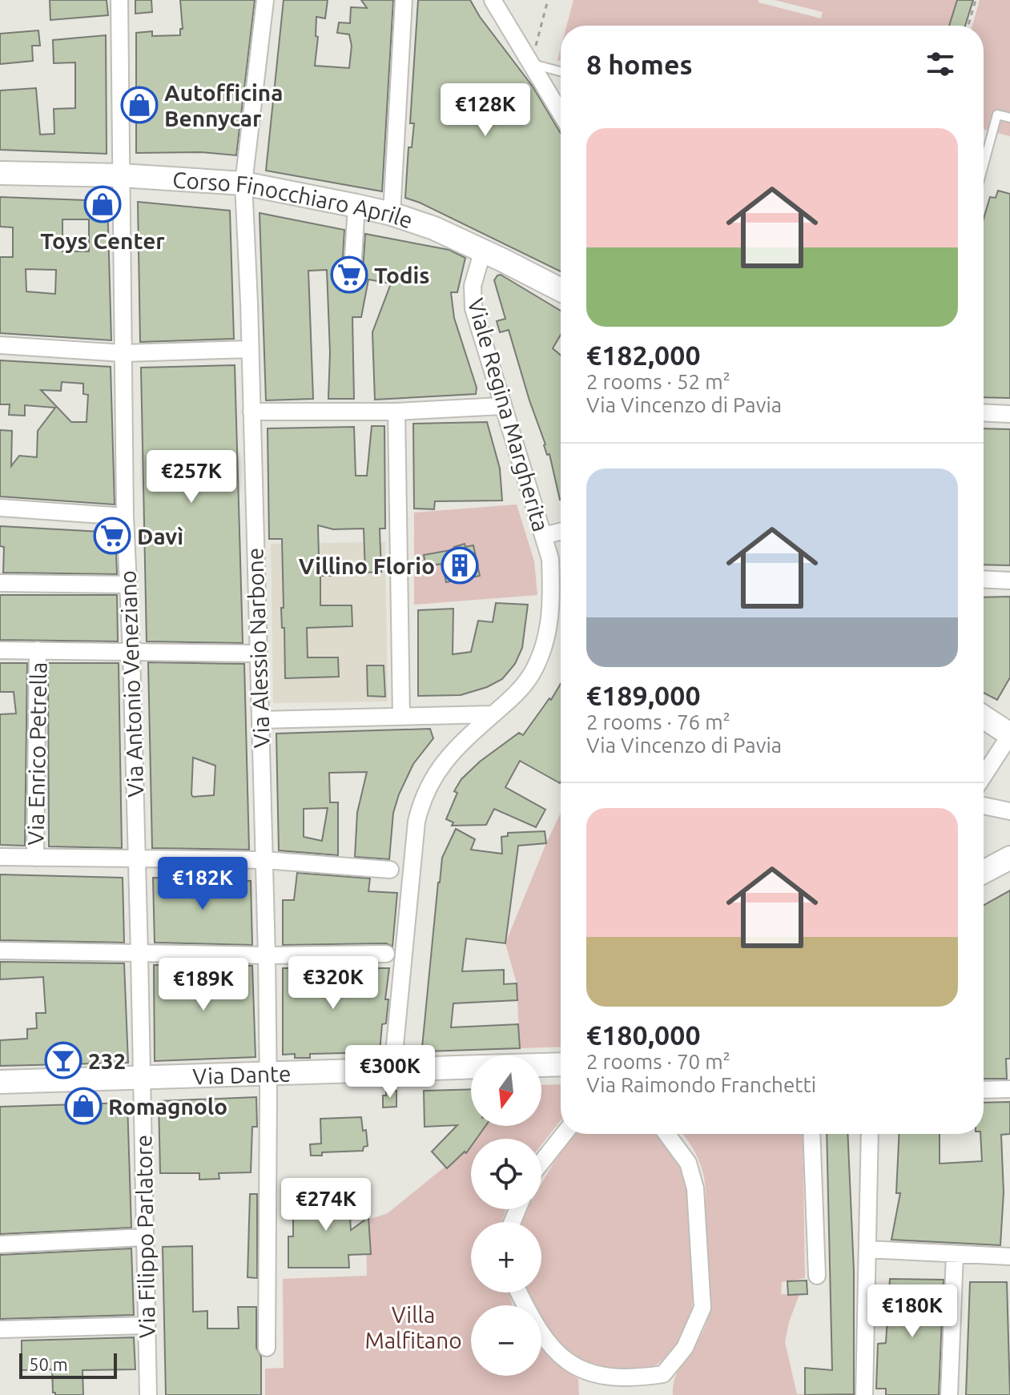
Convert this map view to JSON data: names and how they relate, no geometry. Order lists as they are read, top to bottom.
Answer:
{
  "streets": {
    "street": [
      "Corso Finocchiaro Aprile",
      "Viale Regina Margherita",
      "Via Alessio Narbone",
      "Via Antonio Veneziano",
      "Via Enrico Petrella",
      "Via Dante",
      "Via Filippo Parlatore"
    ]
  },
  "crossings": [
    ["Corso Finocchiaro Aprile", "Viale Regina Margherita"],
    ["Corso Finocchiaro Aprile", "Via Alessio Narbone"],
    ["Corso Finocchiaro Aprile", "Via Antonio Veneziano"],
    ["Viale Regina Margherita", "Via Dante"],
    ["Via Alessio Narbone", "Via Dante"],
    ["Via Antonio Veneziano", "Via Dante"],
    ["Via Antonio Veneziano", "Via Filippo Parlatore"],
    ["Via Dante", "Via Filippo Parlatore"]
  ],
  "parks": ["Villa Malfitano"],
  "places": {
    "shop": ["Autofficina Bennycar", "Toys Center", "Romagnolo"],
    "supermarket": ["Todis", "Davì"],
    "building": ["Villino Florio"],
    "bar": ["232"]
  },
  "scale_bar": "50 m",
  "north": "bottom",
  "page": {
    "heading": "8 homes",
    "price": [
      "€128K",
      "€257K",
      "€182K",
      "€320K",
      "€189K",
      "€300K",
      "€274K",
      "€180K"
    ],
    "list": [
      {
        "name": "€182,000",
        "note": "2 rooms · 52 m² · Via Vincenzo di Pavia"
      },
      {
        "name": "€189,000",
        "note": "2 rooms · 76 m² · Via Vincenzo di Pavia"
      },
      {
        "name": "€180,000",
        "note": "2 rooms · 70 m² · Via Raimondo Franchetti"
      }
    ],
    "map_buttons": ["+", "−"],
    "scale": "50 m"
  }
}
